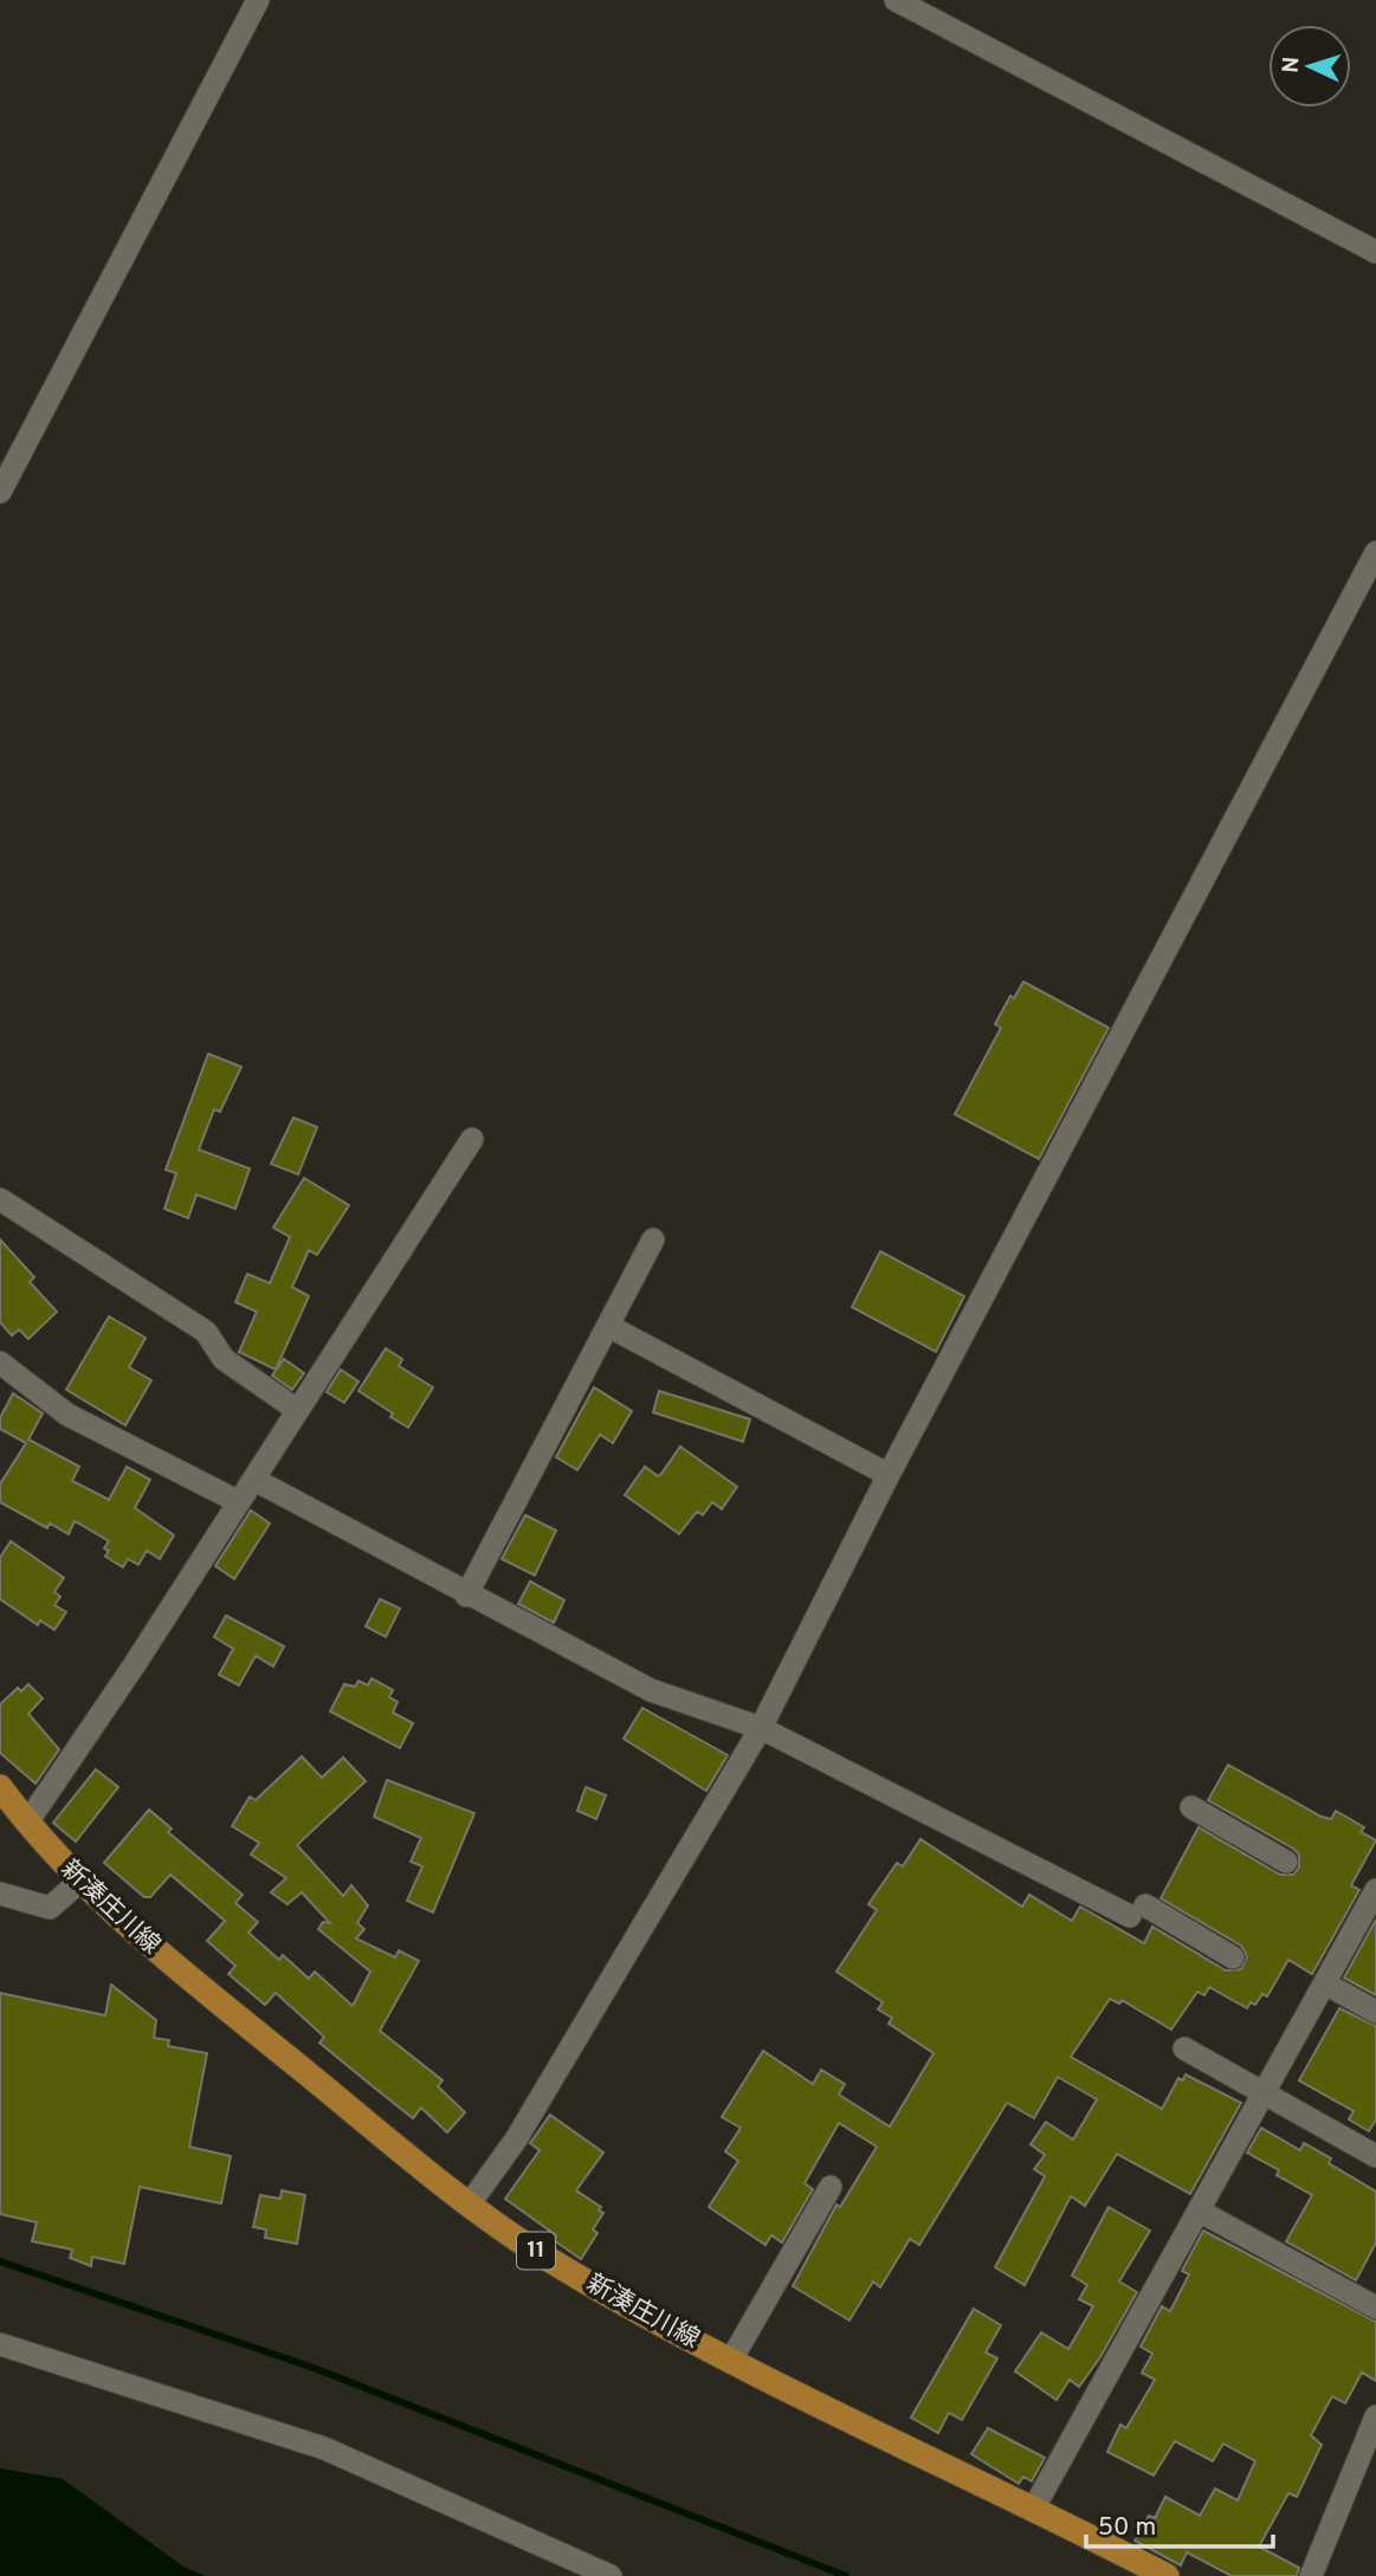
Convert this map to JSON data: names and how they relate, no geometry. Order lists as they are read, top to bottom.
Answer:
{
  "streets": {
    "main road": ["新湊庄川線", "11"]
  },
  "scale_bar": "50 m",
  "north": "left"
}
